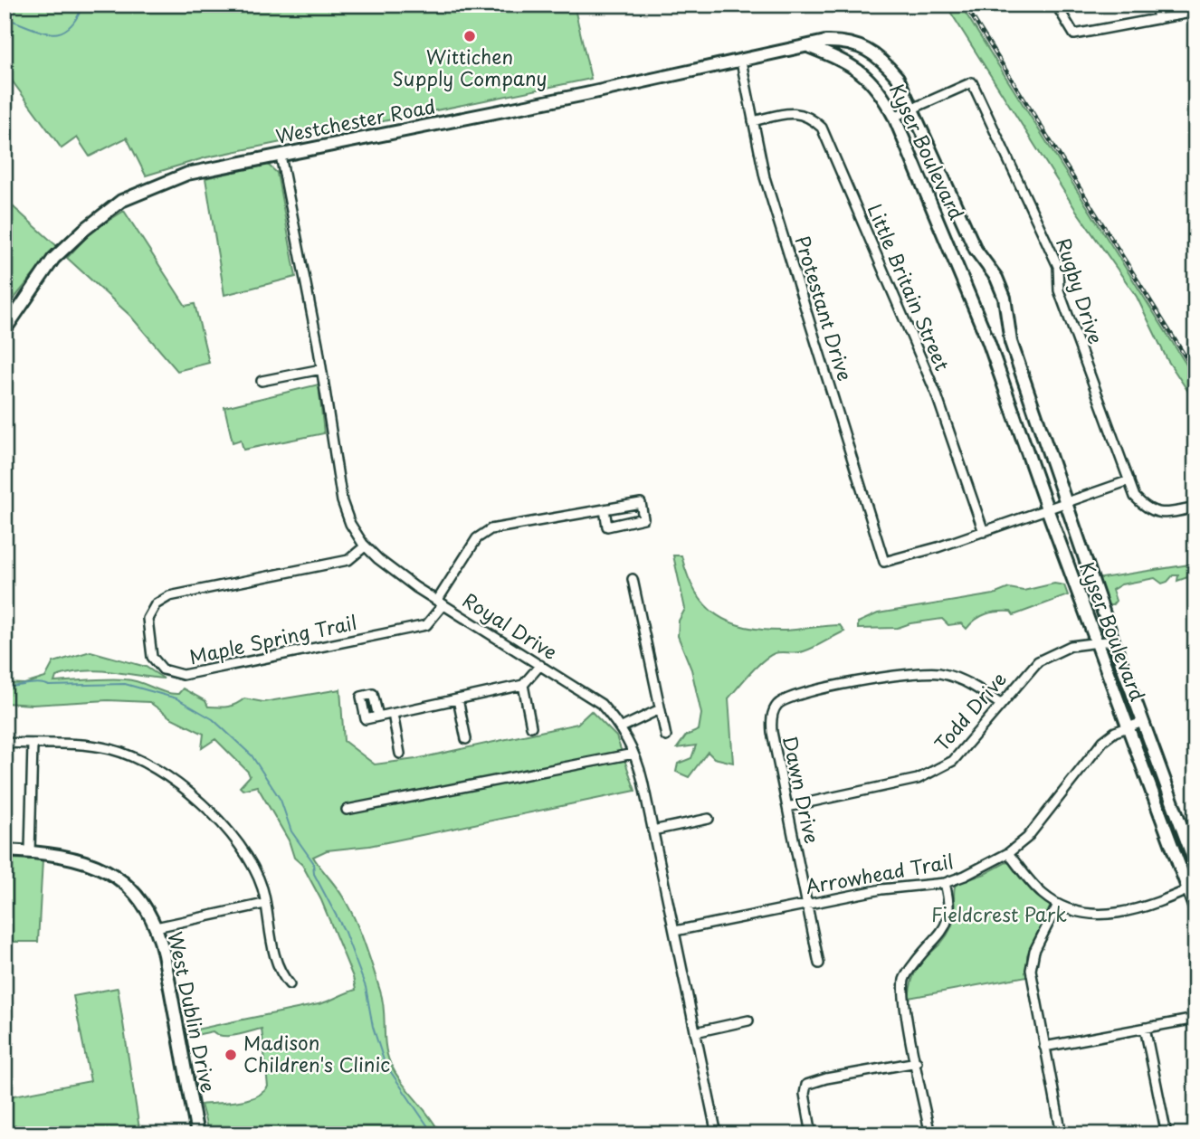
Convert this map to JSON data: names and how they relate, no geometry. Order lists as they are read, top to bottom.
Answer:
{
  "streets": {
    "street": [
      "Westchester Road",
      "Kyser Boulevard",
      "Little Britain Street",
      "Rugby Drive",
      "Protestant Drive",
      "Royal Drive",
      "Maple Spring Trail",
      "Todd Drive",
      "Dawn Drive",
      "Arrowhead Trail",
      "West Dublin Drive"
    ]
  },
  "crossings": [
    ["Westchester Road", "Kyser Boulevard"],
    ["Westchester Road", "Protestant Drive"],
    ["Westchester Road", "Royal Drive"],
    ["Kyser Boulevard", "Rugby Drive"],
    ["Kyser Boulevard", "Todd Drive"],
    ["Kyser Boulevard", "Arrowhead Trail"],
    ["Little Britain Street", "Protestant Drive"],
    ["Royal Drive", "Maple Spring Trail"],
    ["Royal Drive", "Arrowhead Trail"],
    ["Todd Drive", "Dawn Drive"],
    ["Dawn Drive", "Arrowhead Trail"]
  ],
  "parks": ["Fieldcrest Park"],
  "places": ["Wittichen Supply Company", "Madison Children's Clinic"]
}
